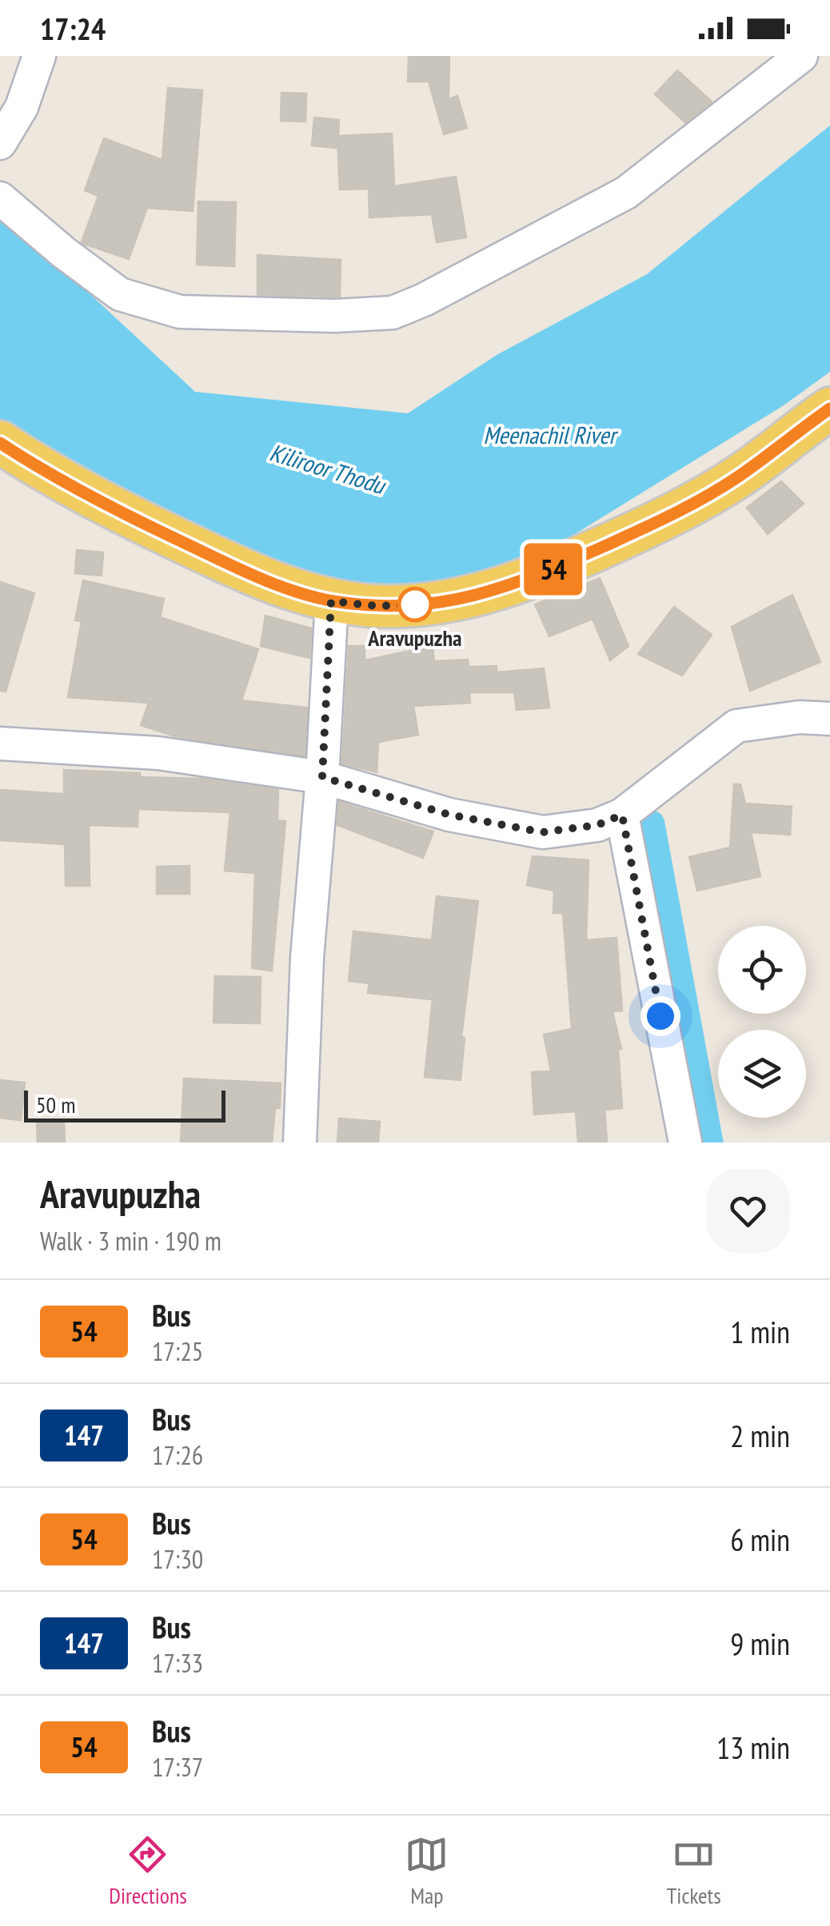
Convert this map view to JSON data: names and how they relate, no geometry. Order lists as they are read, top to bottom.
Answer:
{
  "water": ["Meenachil River", "Kiliroor Thodu"],
  "places": ["Aravupuzha"],
  "lines": ["bus line 54"],
  "scale_bar": "50 m",
  "page": {
    "status": "17:24",
    "on_map": "54",
    "scale": "50 m",
    "heading": ["Aravupuzha", "Walk · 3 min · 190 m"],
    "list": [
      {
        "mark": "54",
        "name": "Bus",
        "note": "17:25",
        "value": "1 min"
      },
      {
        "mark": "147",
        "name": "Bus",
        "note": "17:26",
        "value": "2 min"
      },
      {
        "mark": "54",
        "name": "Bus",
        "note": "17:30",
        "value": "6 min"
      },
      {
        "mark": "147",
        "name": "Bus",
        "note": "17:33",
        "value": "9 min"
      },
      {
        "mark": "54",
        "name": "Bus",
        "note": "17:37",
        "value": "13 min"
      }
    ],
    "tabs": ["Directions", "Map", "Tickets"]
  }
}
